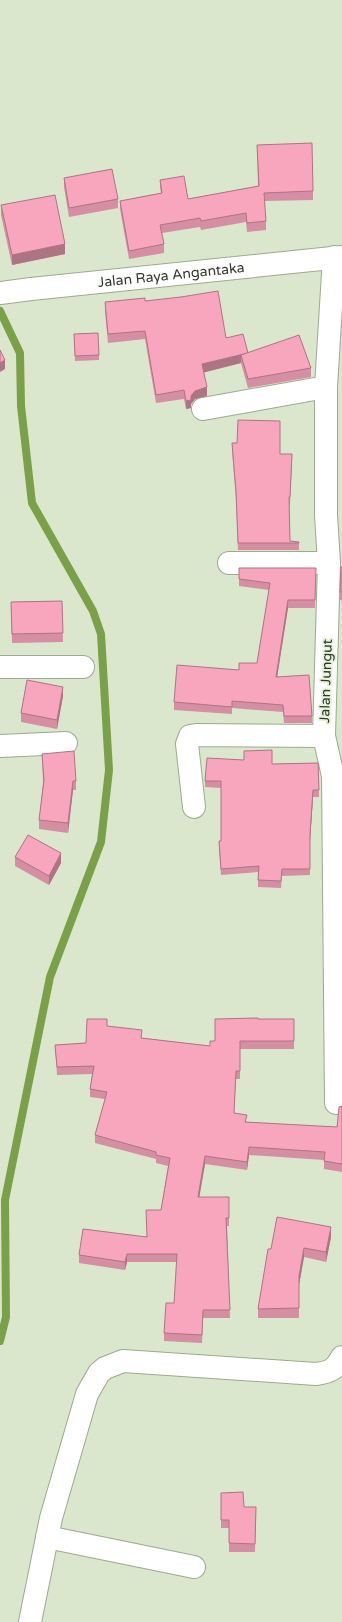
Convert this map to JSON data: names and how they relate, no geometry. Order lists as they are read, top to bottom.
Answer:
{
  "streets": {
    "street": ["Jalan Raya Angantaka", "Jalan Jungut"]
  },
  "crossings": [
    ["Jalan Raya Angantaka", "Jalan Jungut"]
  ]
}
